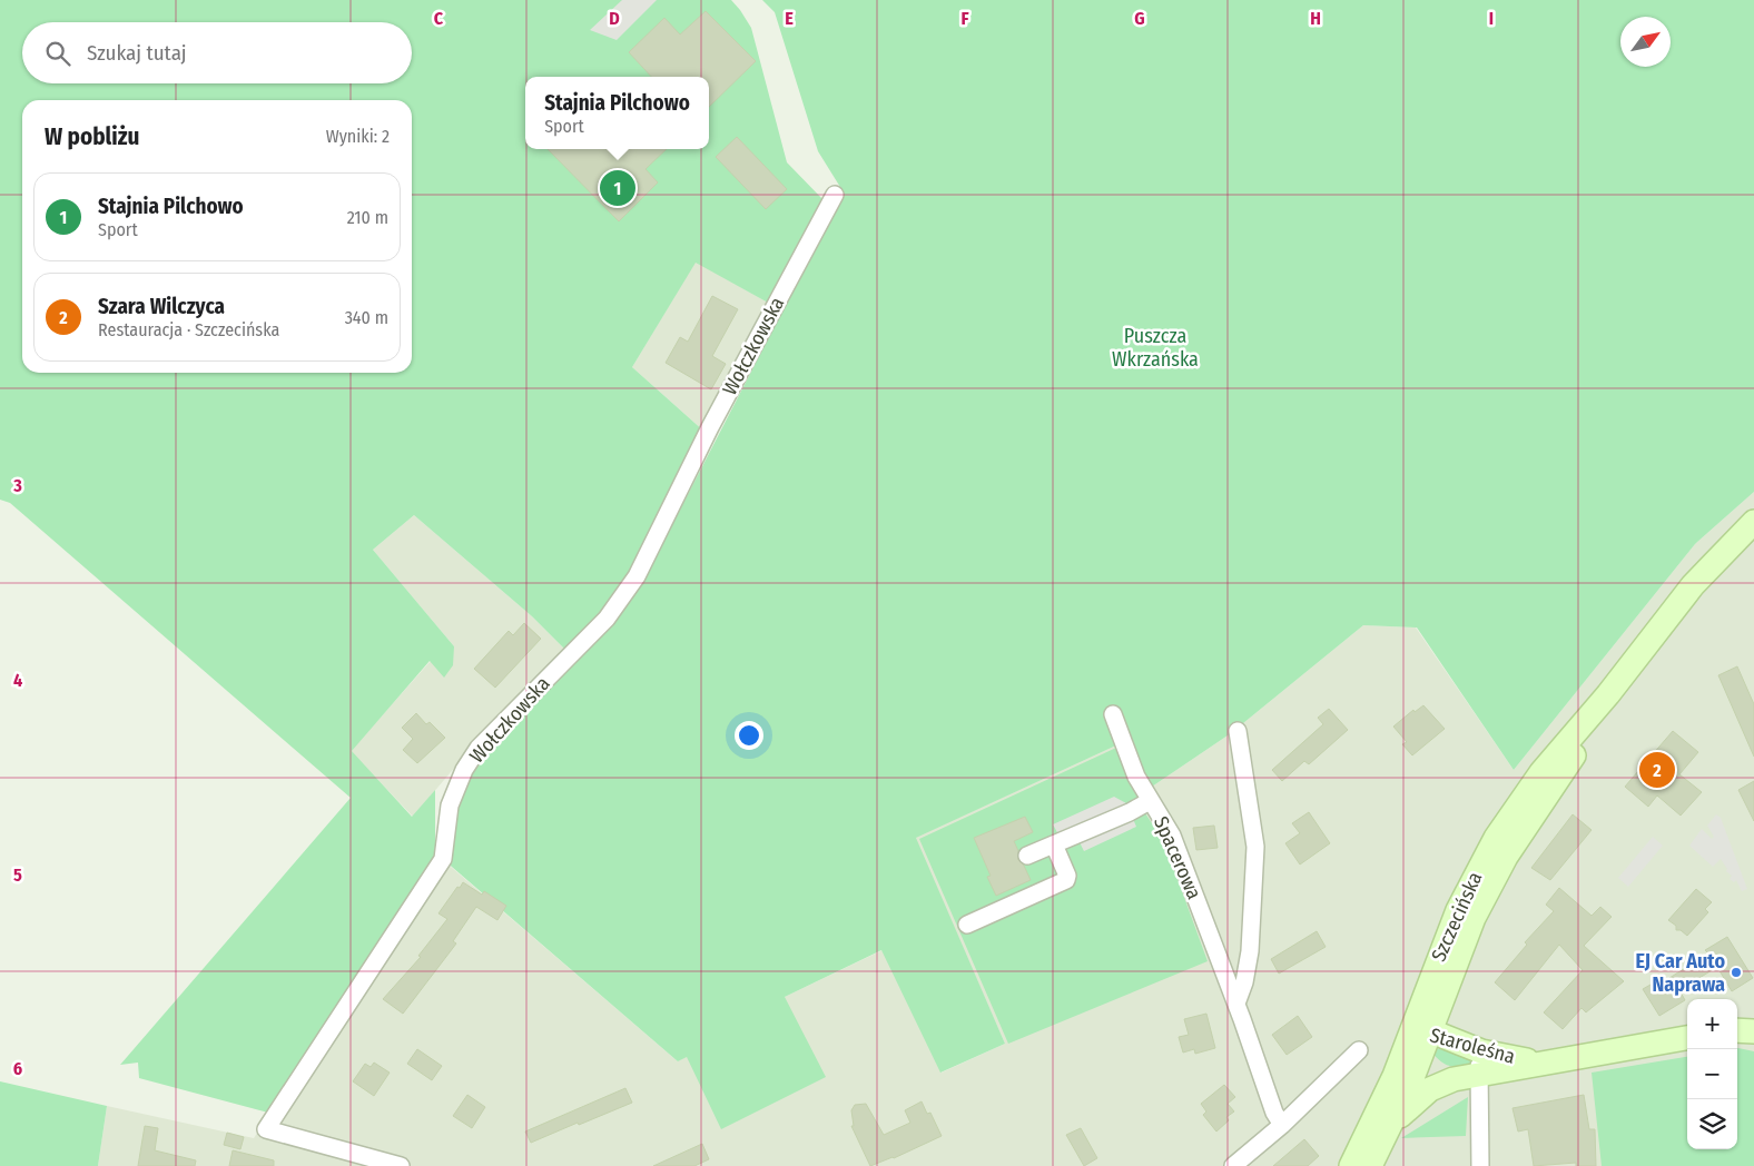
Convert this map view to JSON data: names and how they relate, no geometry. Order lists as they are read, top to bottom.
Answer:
{
  "streets": {
    "main road": ["Szczecińska", "Staroleśna"],
    "street": ["Wołczkowska", "Spacerowa"]
  },
  "crossings": [
    ["Szczecińska", "Staroleśna"]
  ],
  "parks": ["Puszcza Wkrzańska"],
  "places": ["EJ Car Auto Naprawa"],
  "north": "top right",
  "page": {
    "search": "Szukaj tutaj",
    "popup": ["Stajnia Pilchowo", "Sport"],
    "heading": ["W pobliżu", "Wyniki: 2"],
    "pins": ["1", "2"],
    "list": [
      {
        "mark": "1",
        "name": "Stajnia Pilchowo",
        "note": "Sport",
        "value": "210 m"
      },
      {
        "mark": "2",
        "name": "Szara Wilczyca",
        "note": "Restauracja · Szczecińska",
        "value": "340 m"
      }
    ],
    "map_buttons": ["+", "−"]
  },
  "grid": {
    "columns": [
      "C",
      "D",
      "E",
      "F",
      "G",
      "H",
      "I"
    ],
    "rows": [
      "3",
      "4",
      "5",
      "6"
    ]
  }
}
